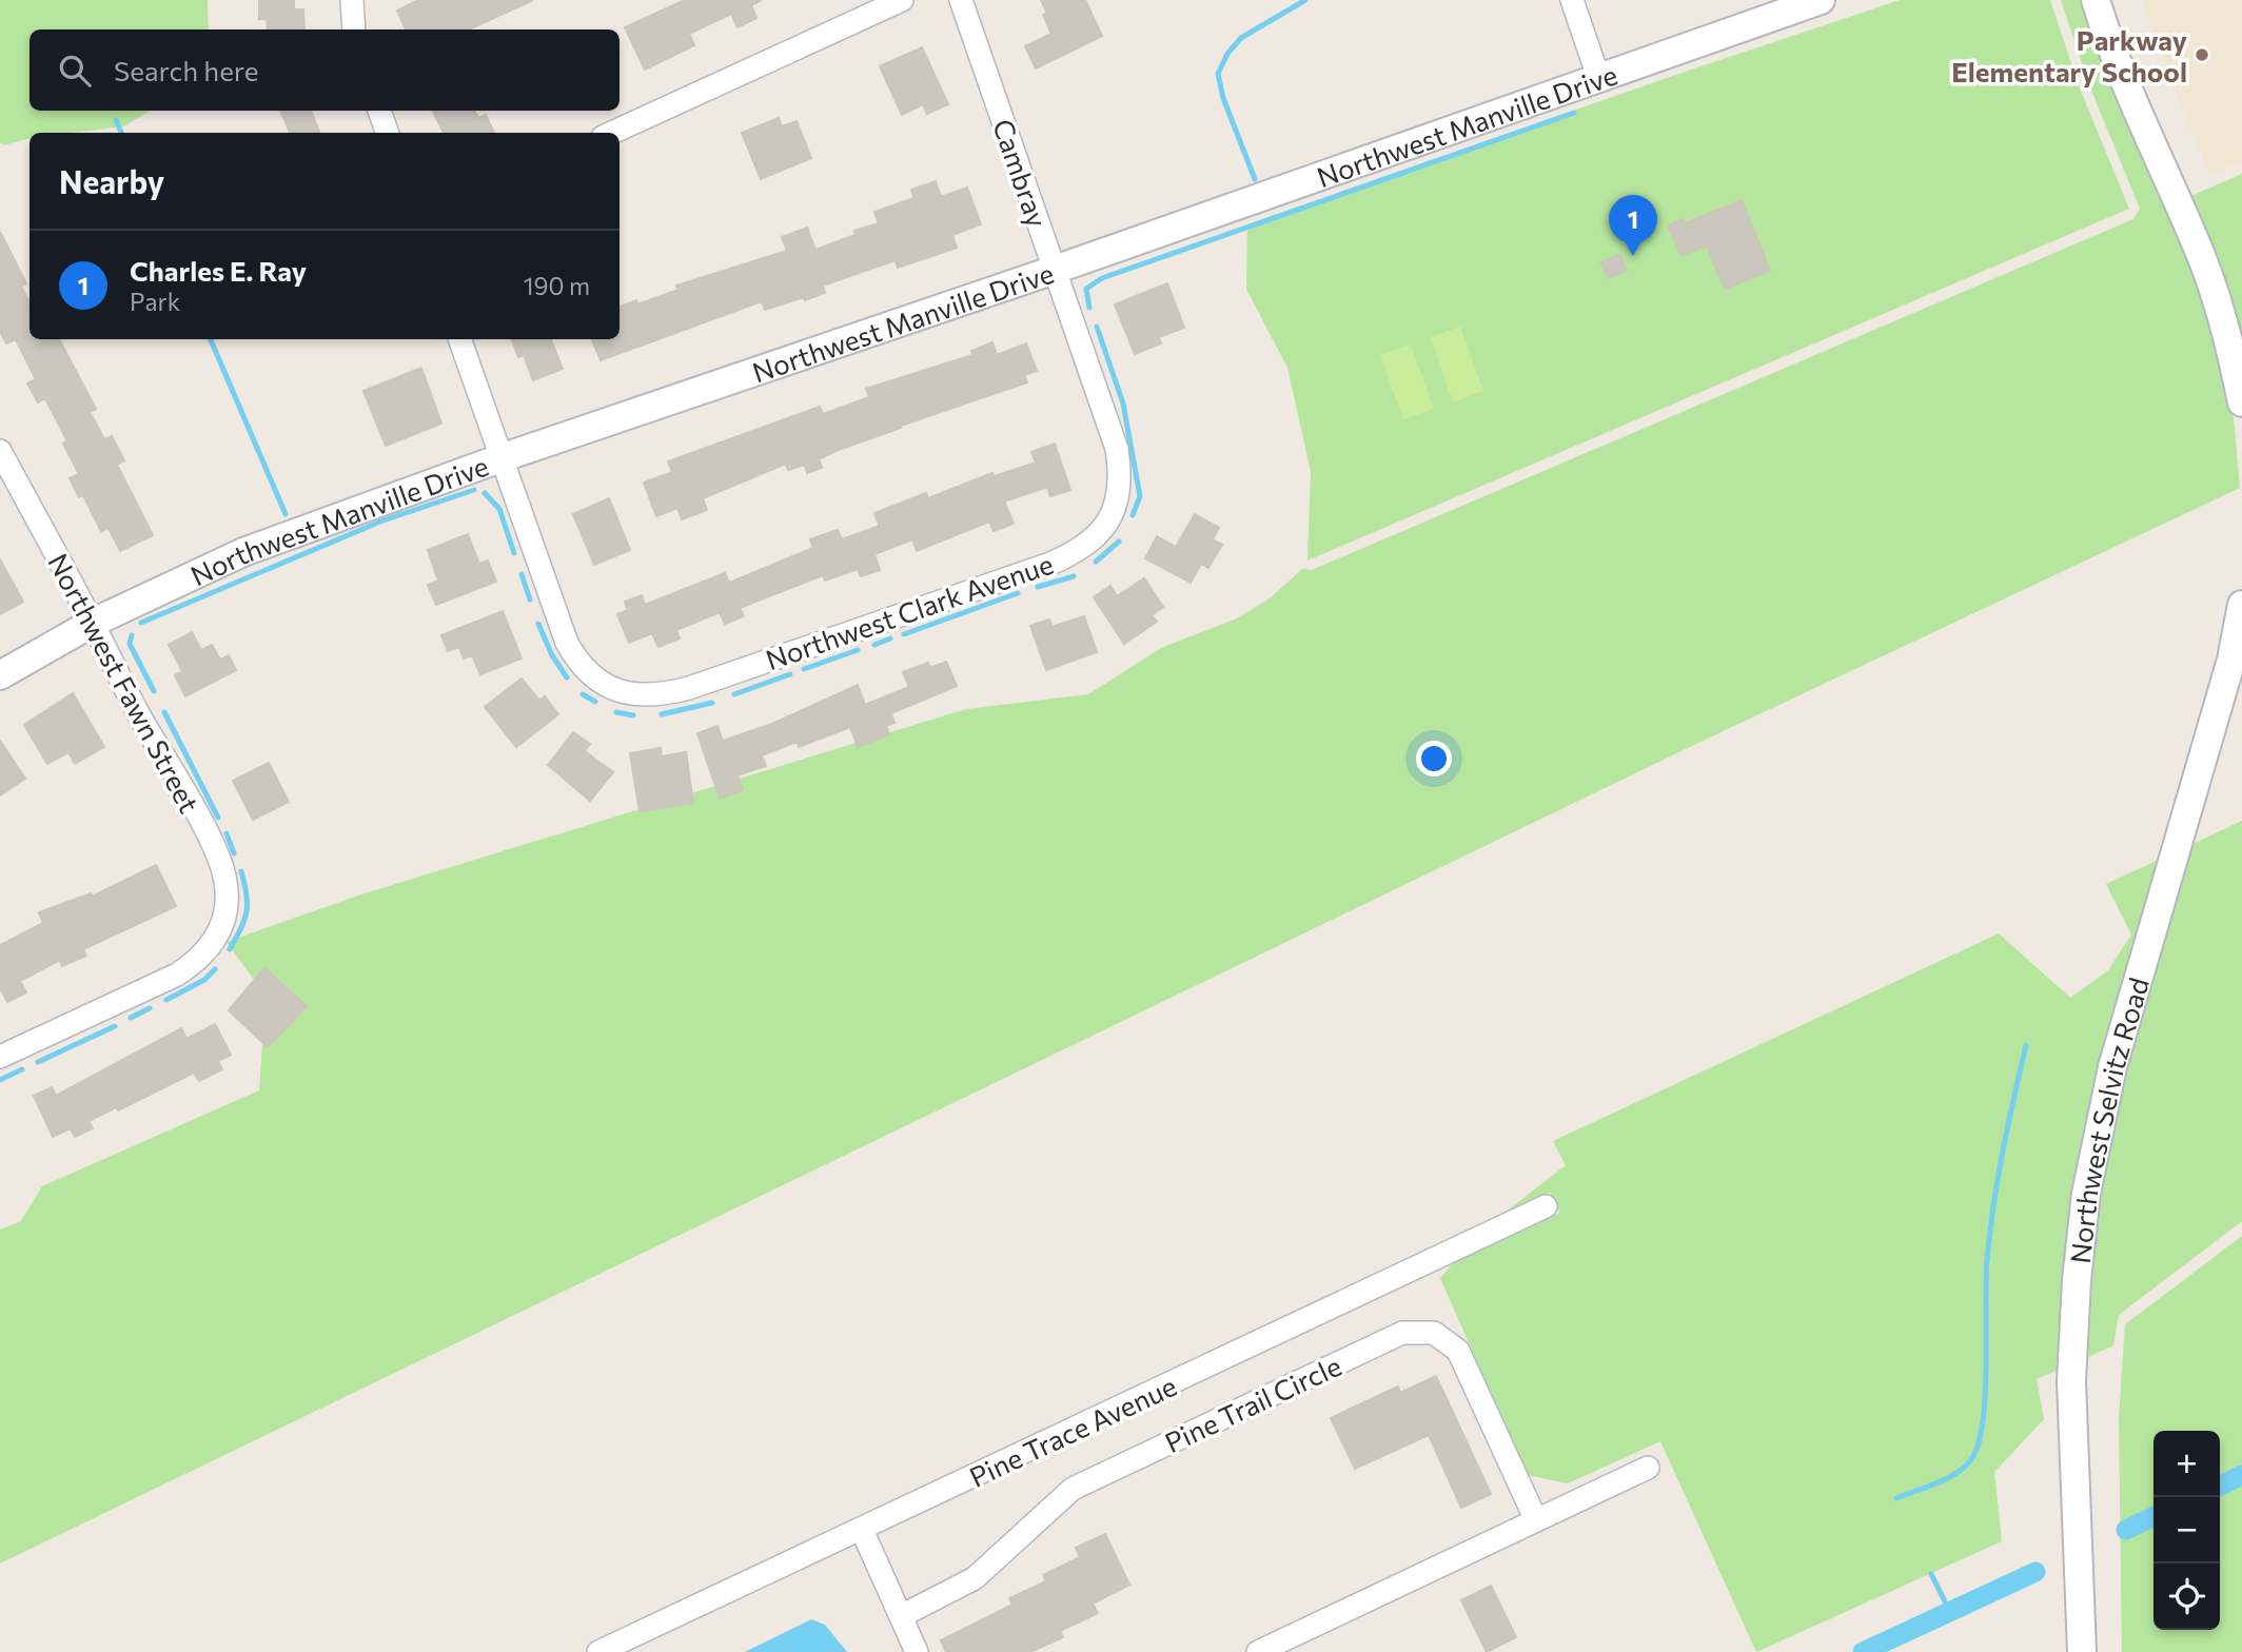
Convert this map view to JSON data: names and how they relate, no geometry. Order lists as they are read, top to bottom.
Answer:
{
  "streets": {
    "street": [
      "Northwest Manville Drive",
      "Cambray",
      "Northwest Clark Avenue",
      "Northwest Fawn Street",
      "Northwest Selvitz Road",
      "Pine Trail Circle",
      "Pine Trace Avenue"
    ]
  },
  "crossings": [
    ["Northwest Manville Drive", "Cambray"],
    ["Northwest Manville Drive", "Northwest Clark Avenue"],
    ["Northwest Manville Drive", "Northwest Fawn Street"],
    ["Cambray", "Northwest Clark Avenue"]
  ],
  "places": ["Parkway Elementary School"],
  "page": {
    "search": "Search here",
    "heading": "Nearby",
    "pins": "1",
    "list": [
      {
        "mark": "1",
        "name": "Charles E. Ray",
        "note": "Park",
        "value": "190 m"
      }
    ],
    "map_buttons": ["+", "−"]
  }
}
